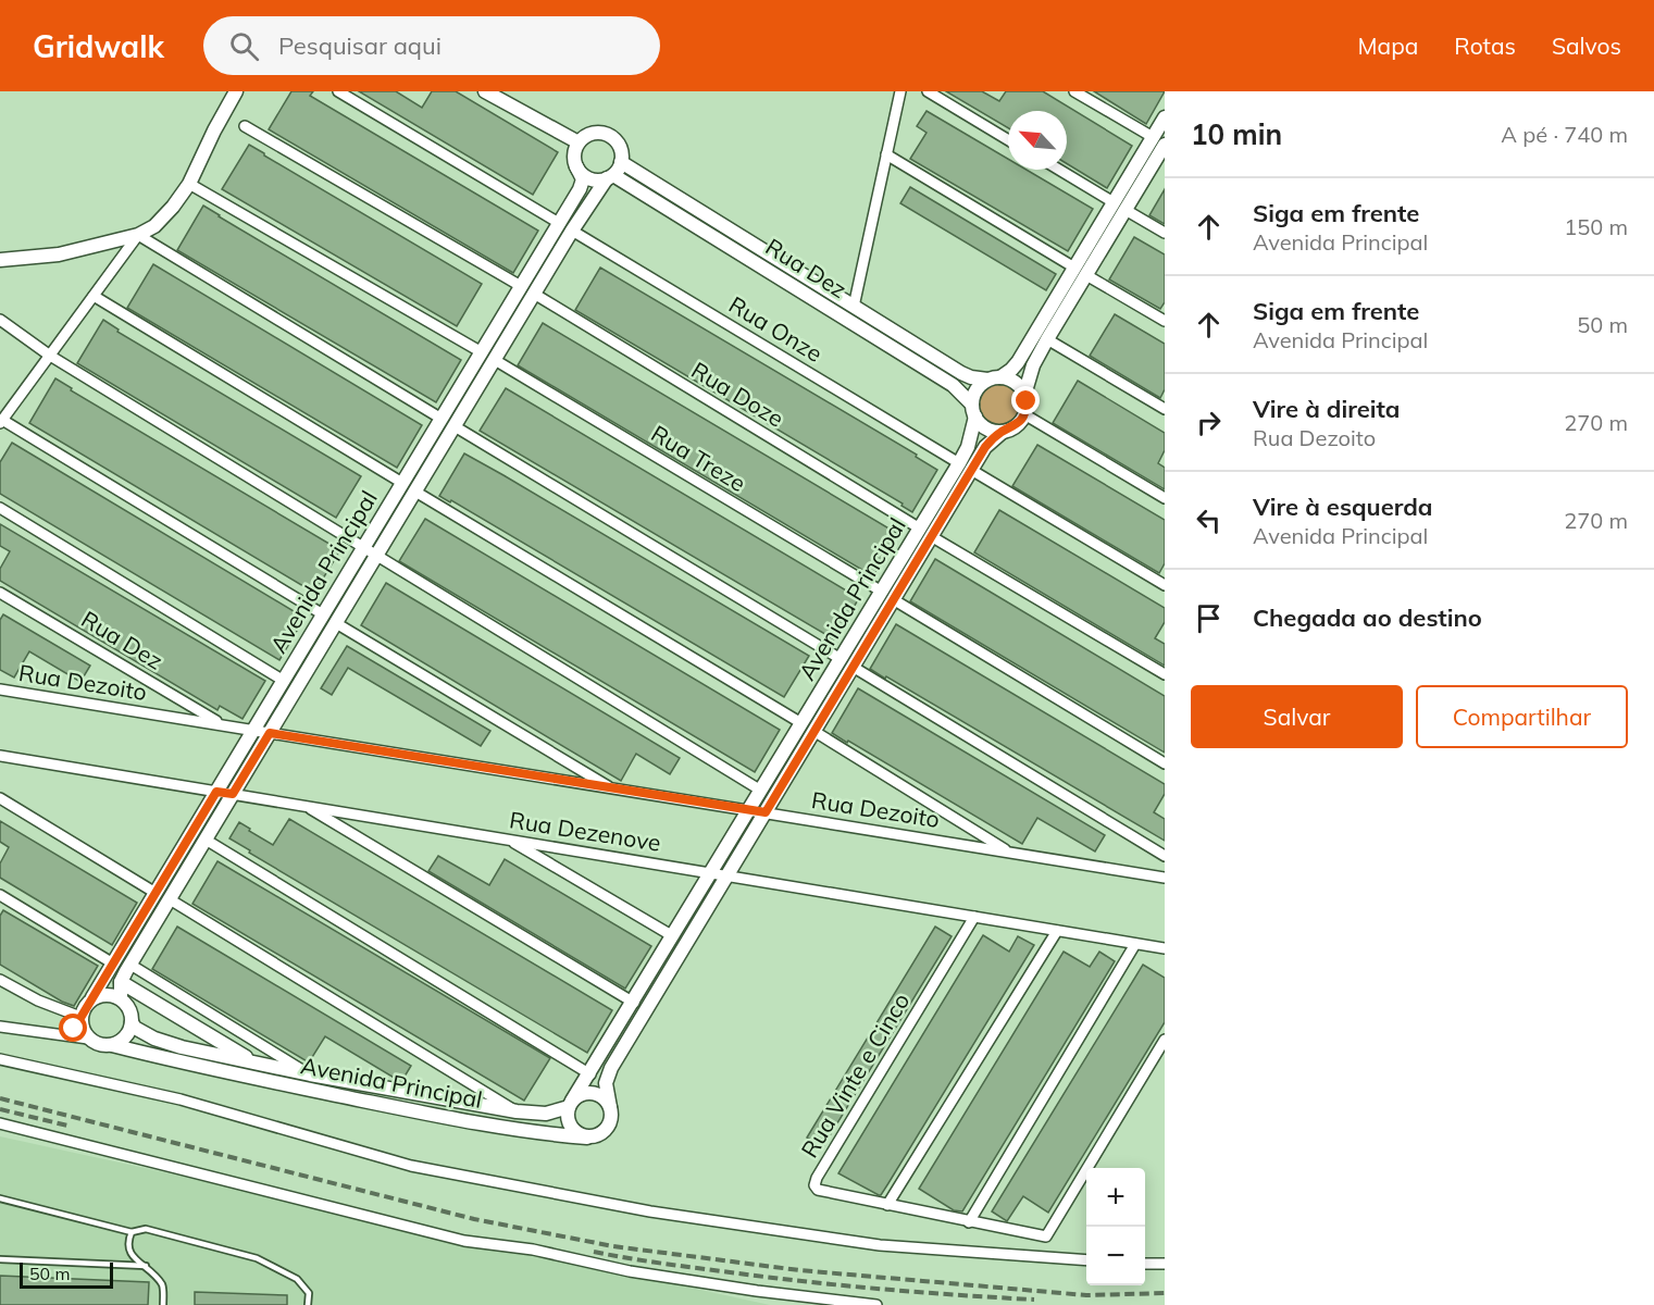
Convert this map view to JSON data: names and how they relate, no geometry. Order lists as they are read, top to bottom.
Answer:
{
  "streets": {
    "street": [
      "Rua Dez",
      "Rua Onze",
      "Rua Doze",
      "Rua Treze",
      "Avenida Principal",
      "Rua Dezoito",
      "Rua Dezenove",
      "Rua Vinte e Cinco"
    ]
  },
  "crossings": [
    ["Rua Dez", "Avenida Principal"],
    ["Rua Dez", "Rua Dezoito"],
    ["Rua Onze", "Avenida Principal"],
    ["Rua Doze", "Avenida Principal"],
    ["Rua Treze", "Avenida Principal"],
    ["Avenida Principal", "Rua Dezoito"],
    ["Avenida Principal", "Rua Dezenove"],
    ["Rua Dezenove", "Rua Vinte e Cinco"]
  ],
  "scale_bar": "50 m",
  "north": "top left",
  "page": {
    "header": "Gridwalk",
    "search": "Pesquisar aqui",
    "nav": ["Mapa", "Rotas", "Salvos"],
    "heading": ["10 min", "A pé · 740 m"],
    "list": [
      ["Siga em frente", "Avenida Principal", "150 m"],
      ["Siga em frente", "Avenida Principal", "50 m"],
      ["Vire à direita", "Rua Dezoito", "270 m"],
      ["Vire à esquerda", "Avenida Principal", "270 m"],
      "Chegada ao destino"
    ],
    "buttons": ["Salvar", "Compartilhar"],
    "map_buttons": ["+", "−"],
    "scale": "50 m"
  }
}
